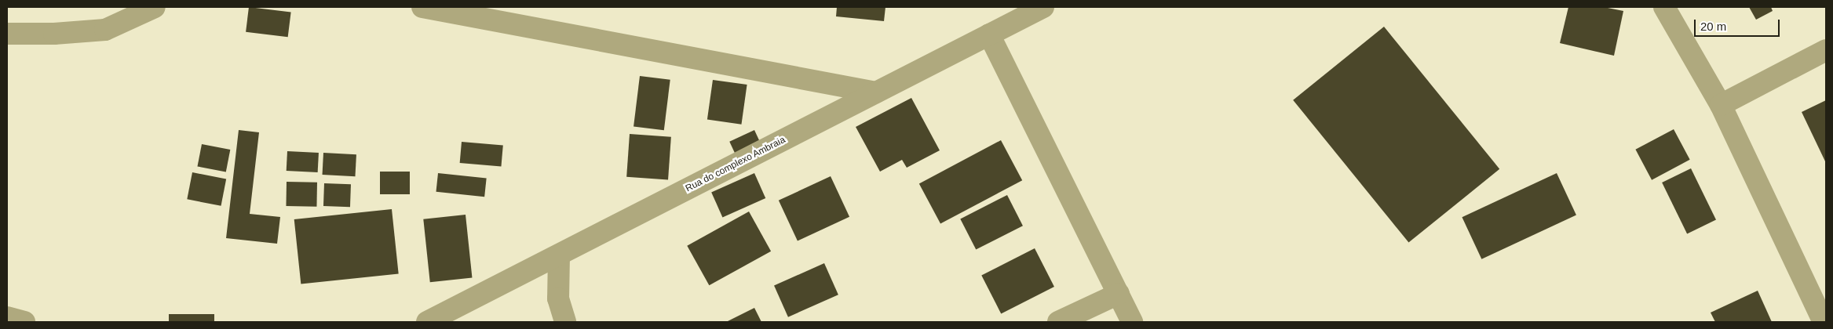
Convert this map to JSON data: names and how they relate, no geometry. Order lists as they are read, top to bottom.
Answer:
{
  "streets": {
    "street": ["Rua do complexo Ambraia"]
  },
  "scale_bar": "20 m"
}
